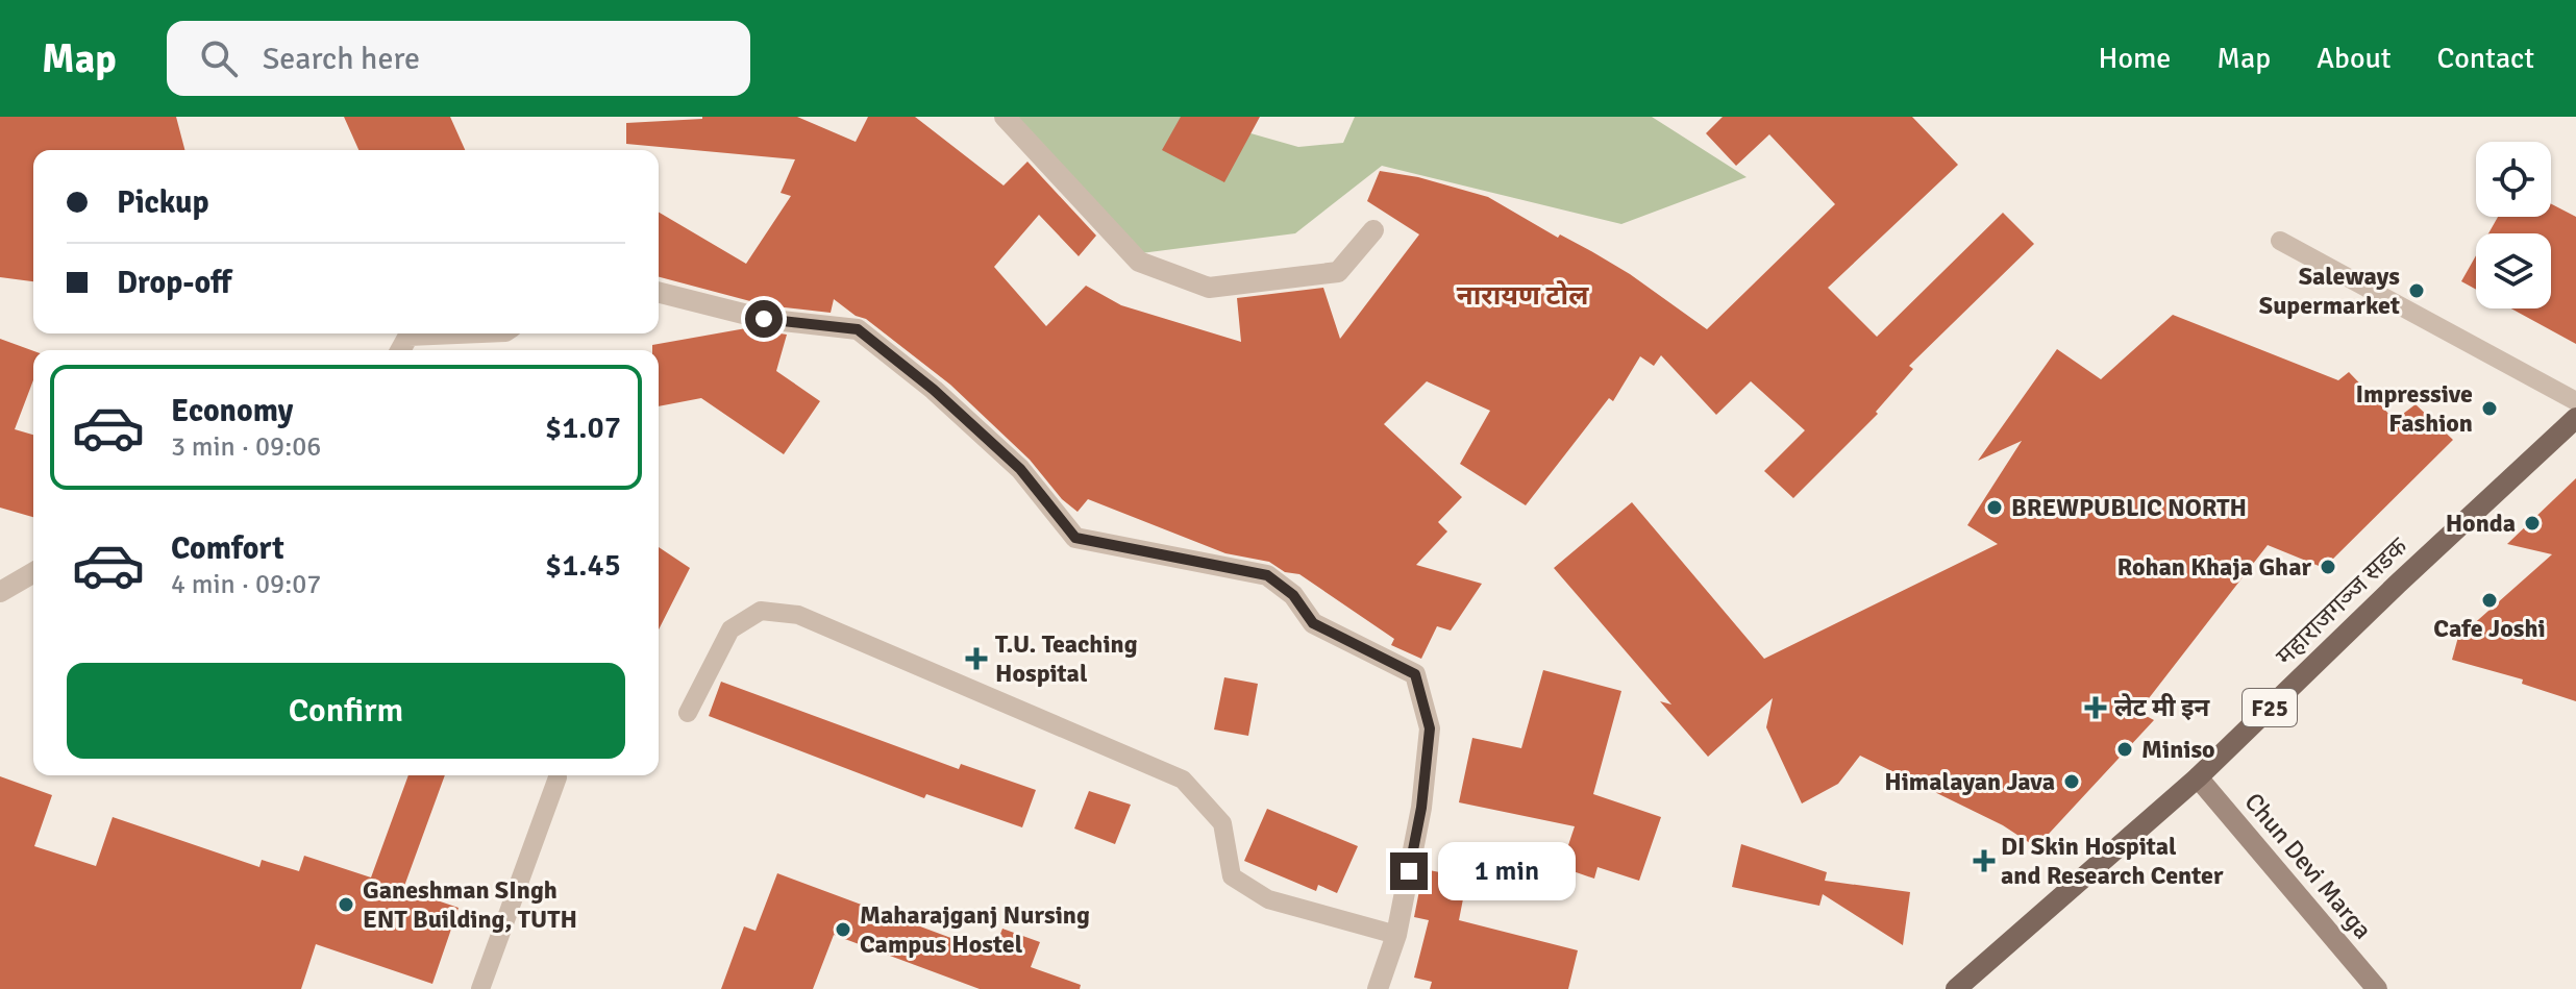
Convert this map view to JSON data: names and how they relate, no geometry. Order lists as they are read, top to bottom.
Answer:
{
  "streets": {
    "main road": ["महाराजगञ्ज सडक", "F25"],
    "street": ["Chun Devi Marga"]
  },
  "crossings": [
    ["महाराजगञ्ज सडक", "Chun Devi Marga"]
  ],
  "districts": ["नारायण टोल"],
  "places": {
    "other": [
      "Saleways Supermarket",
      "Impressive Fashion",
      "BREWPUBLIC NORTH",
      "Honda",
      "Rohan Khaja Ghar",
      "Cafe Joshi",
      "Miniso",
      "Himalayan Java",
      "Ganeshman SIngh ENT Building, TUTH",
      "Maharajganj Nursing Campus Hostel"
    ],
    "health": ["T.U. Teaching Hospital", "लेट मी इन", "DI Skin Hospital and Research Center"]
  },
  "page": {
    "header": "Map",
    "search": "Search here",
    "nav": [
      "Home",
      "Map",
      "About",
      "Contact"
    ],
    "banner": ["Pickup", "Drop-off"],
    "list": [
      {
        "name": "Economy",
        "note": "3 min · 09:06",
        "value": "$1.07"
      },
      {
        "name": "Comfort",
        "note": "4 min · 09:07",
        "value": "$1.45"
      }
    ],
    "buttons": "Confirm",
    "bubble": "1 min"
  }
}
